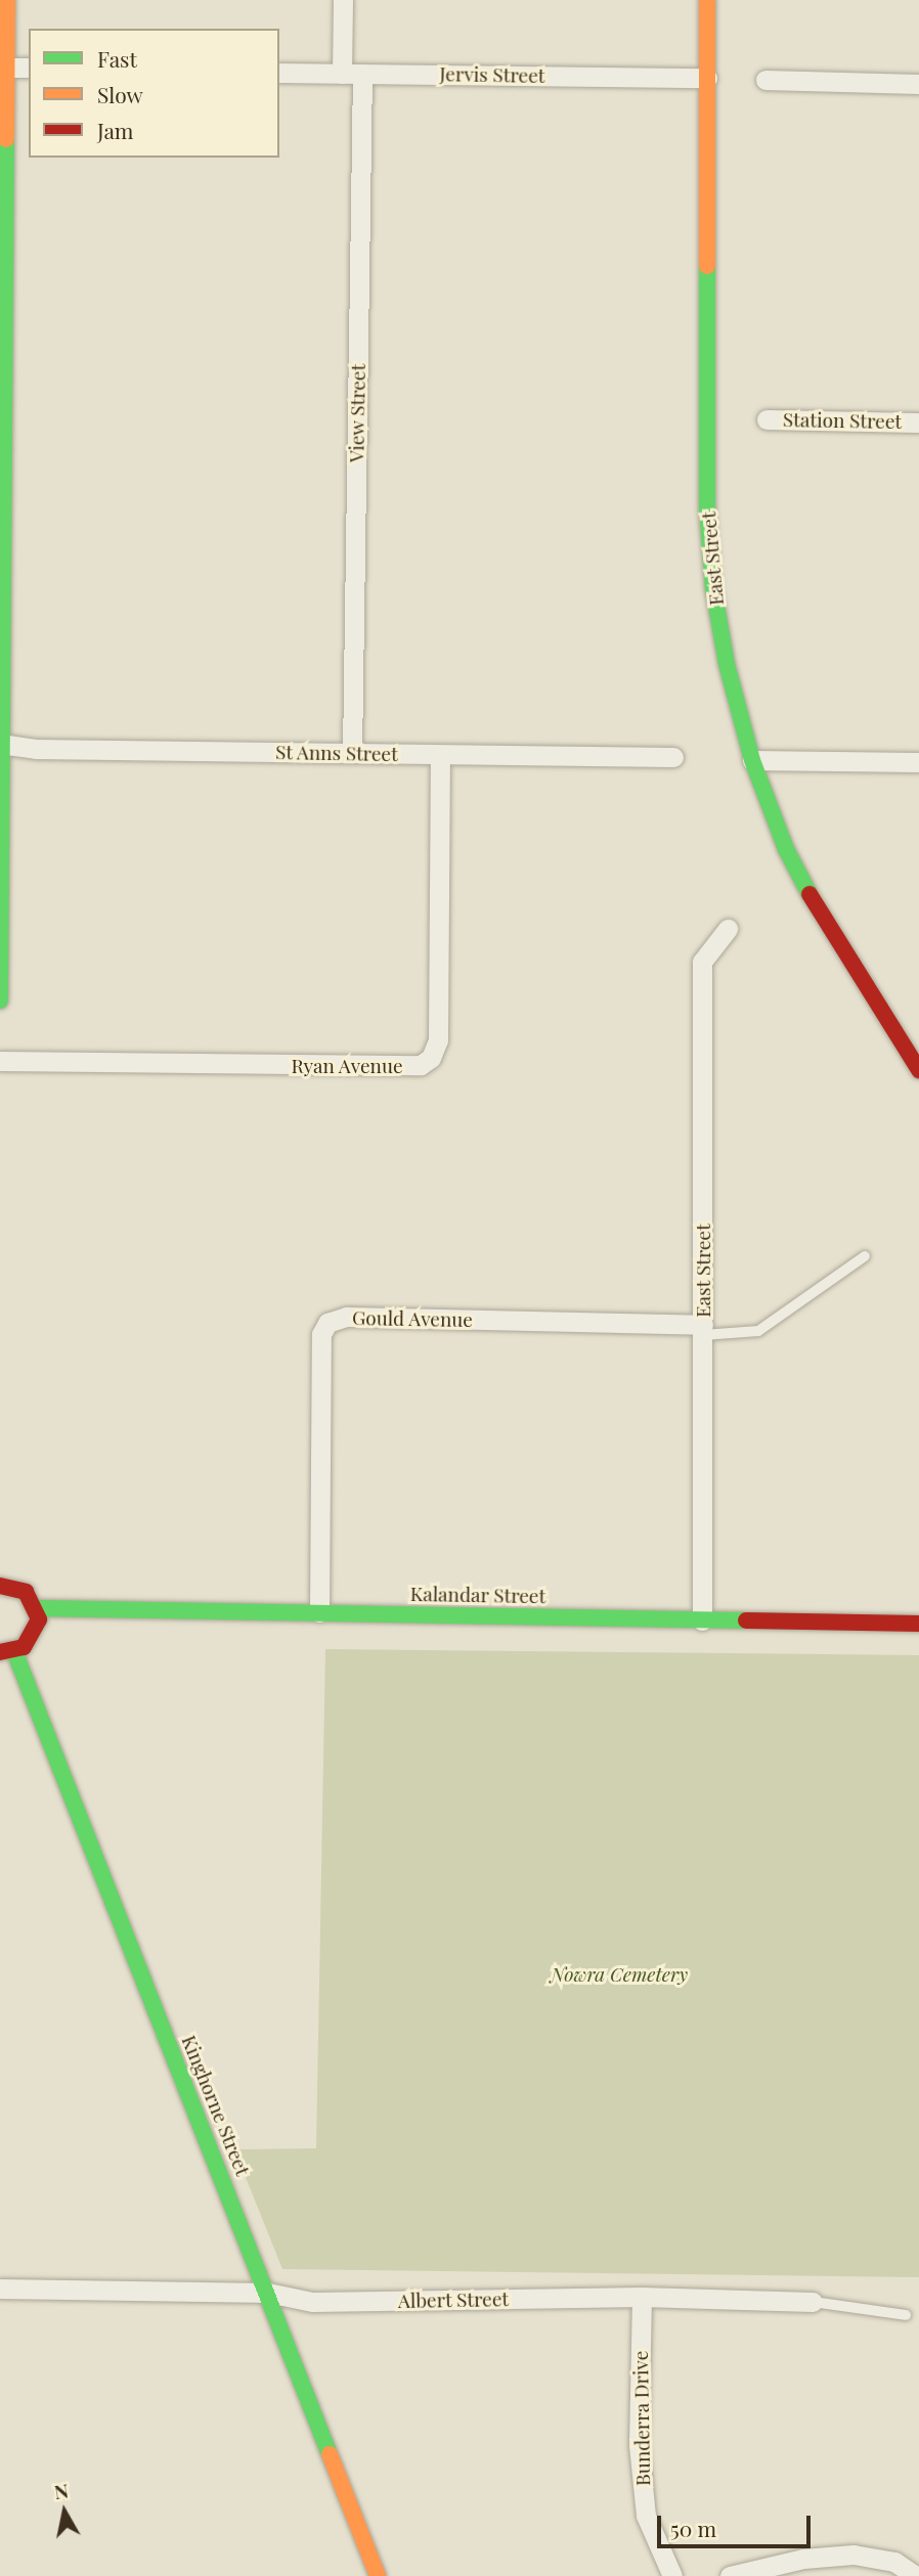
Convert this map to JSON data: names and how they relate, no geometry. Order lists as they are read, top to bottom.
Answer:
{
  "streets": {
    "main road": ["East Street", "Kalandar Street", "Kinghorne Street"],
    "street": [
      "Jervis Street",
      "View Street",
      "Station Street",
      "St Anns Street",
      "Ryan Avenue",
      "Gould Avenue",
      "Albert Street",
      "Bunderra Drive"
    ]
  },
  "crossings": [
    ["Jervis Street", "View Street"],
    ["Jervis Street", "East Street"],
    ["View Street", "St Anns Street"],
    ["East Street", "Gould Avenue"],
    ["East Street", "Kalandar Street"],
    ["St Anns Street", "Ryan Avenue"],
    ["Gould Avenue", "Kalandar Street"],
    ["Kinghorne Street", "Albert Street"],
    ["Albert Street", "Bunderra Drive"]
  ],
  "parks": ["Nowra Cemetery"],
  "legend": ["Fast", "Slow", "Jam"],
  "scale_bar": "50 m",
  "north": "top"
}
